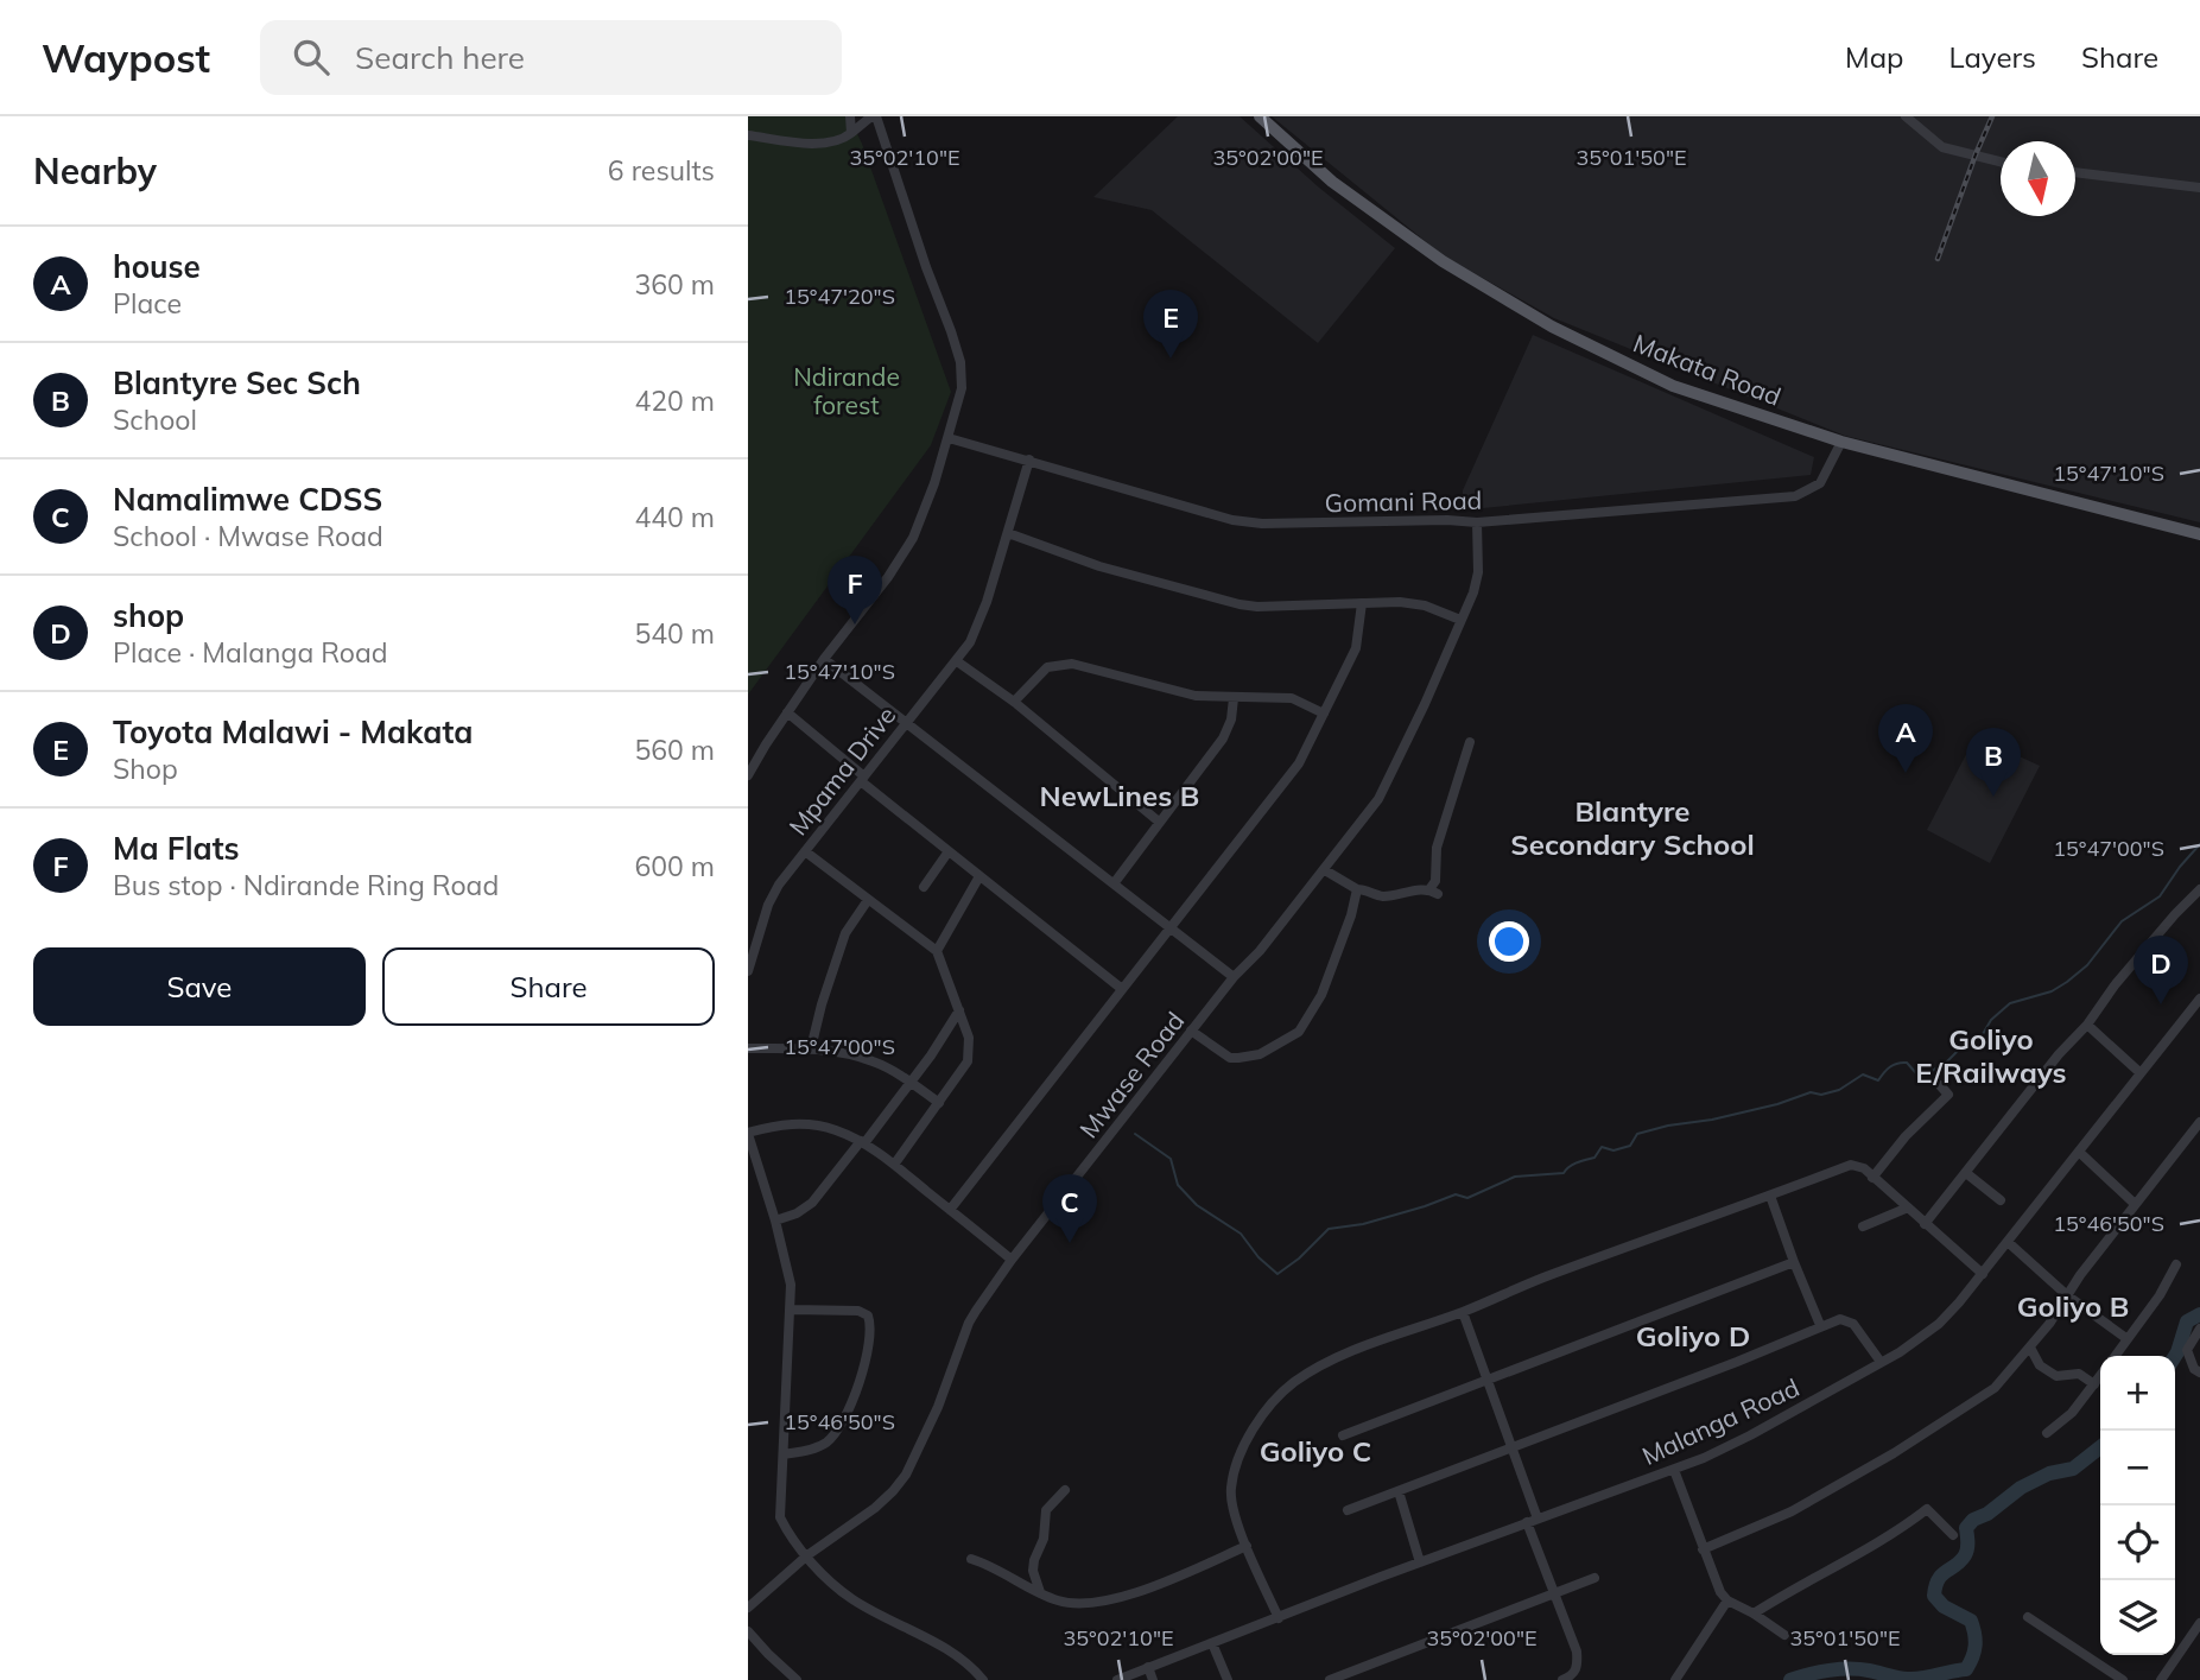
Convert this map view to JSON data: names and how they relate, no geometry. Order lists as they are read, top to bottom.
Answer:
{
  "streets": {
    "main road": ["Makata Road"],
    "street": [
      "Gomani Road",
      "Mpama Drive",
      "Mwase Road",
      "Malanga Road"
    ]
  },
  "crossings": [
    ["Makata Road", "Gomani Road"],
    ["Gomani Road", "Mpama Drive"],
    ["Gomani Road", "Mwase Road"]
  ],
  "districts": [
    "NewLines B",
    "Blantyre Secondary School",
    "Goliyo E/Railways",
    "Goliyo B",
    "Goliyo D",
    "Goliyo C"
  ],
  "parks": ["Ndirande forest"],
  "north": "bottom",
  "page": {
    "header": "Waypost",
    "search": "Search here",
    "nav": ["Map", "Layers", "Share"],
    "heading": ["Nearby", "6 results"],
    "list": [
      {
        "mark": "A",
        "name": "house",
        "note": "Place",
        "value": "360 m"
      },
      {
        "mark": "B",
        "name": "Blantyre Sec Sch",
        "note": "School",
        "value": "420 m"
      },
      {
        "mark": "C",
        "name": "Namalimwe CDSS",
        "note": "School · Mwase Road",
        "value": "440 m"
      },
      {
        "mark": "D",
        "name": "shop",
        "note": "Place · Malanga Road",
        "value": "540 m"
      },
      {
        "mark": "E",
        "name": "Toyota Malawi - Makata",
        "note": "Shop",
        "value": "560 m"
      },
      {
        "mark": "F",
        "name": "Ma Flats",
        "note": "Bus stop · Ndirande Ring Road",
        "value": "600 m"
      }
    ],
    "pins": [
      "E",
      "F",
      "A",
      "B",
      "D",
      "C"
    ],
    "buttons": ["Save", "Share"],
    "map_buttons": ["+", "−"]
  },
  "coordinates": [
    "35°02'10\"E",
    "35°02'00\"E",
    "35°01'50\"E",
    "15°47'20\"S",
    "15°47'10\"S",
    "15°47'00\"S",
    "15°46'50\"S"
  ]
}
